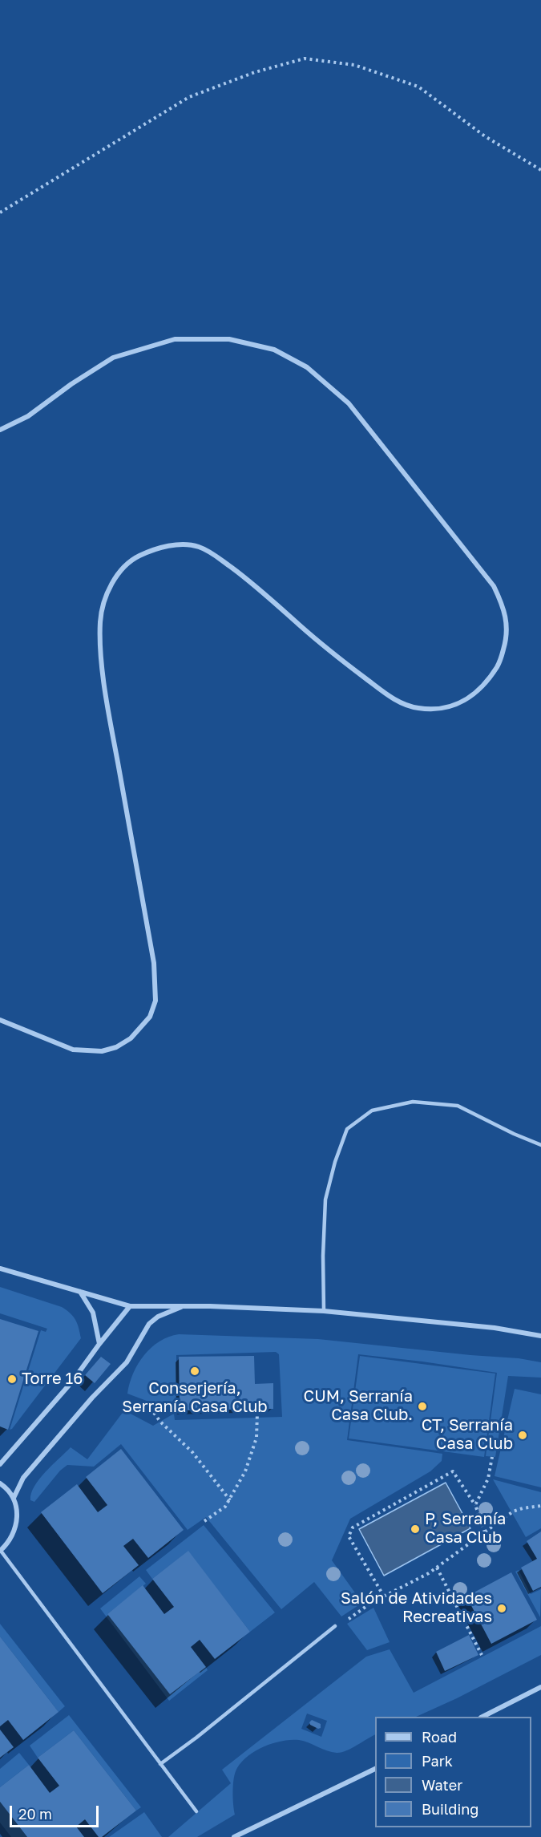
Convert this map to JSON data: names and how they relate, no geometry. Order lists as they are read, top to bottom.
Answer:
{
  "places": [
    "Conserjería, Serranía Casa Club",
    "Torre 16",
    "CUM, Serranía Casa Club.",
    "CT, Serranía Casa Club",
    "P, Serranía Casa Club",
    "Salón de Atividades Recreativas"
  ],
  "legend": [
    "Road",
    "Park",
    "Water",
    "Building"
  ],
  "scale_bar": "20 m"
}
